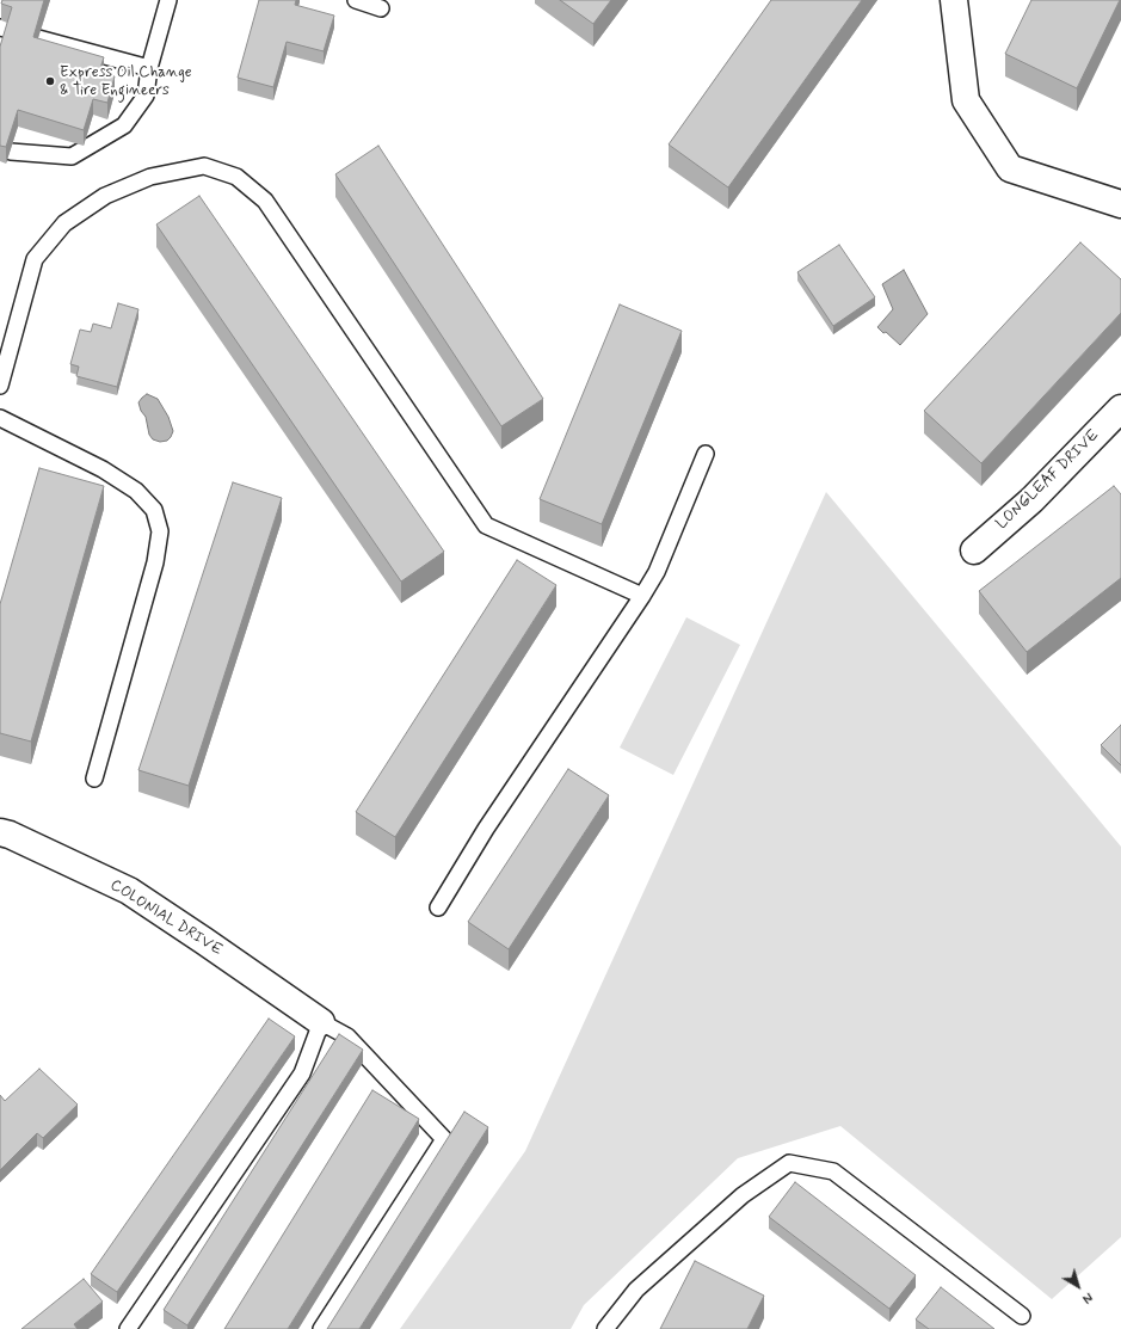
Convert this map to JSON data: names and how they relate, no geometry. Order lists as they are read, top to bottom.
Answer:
{
  "streets": {
    "street": ["LONGLEAF DRIVE", "COLONIAL DRIVE"]
  },
  "places": ["Express Oil Change & Tire Engineers"],
  "north": "bottom right"
}
